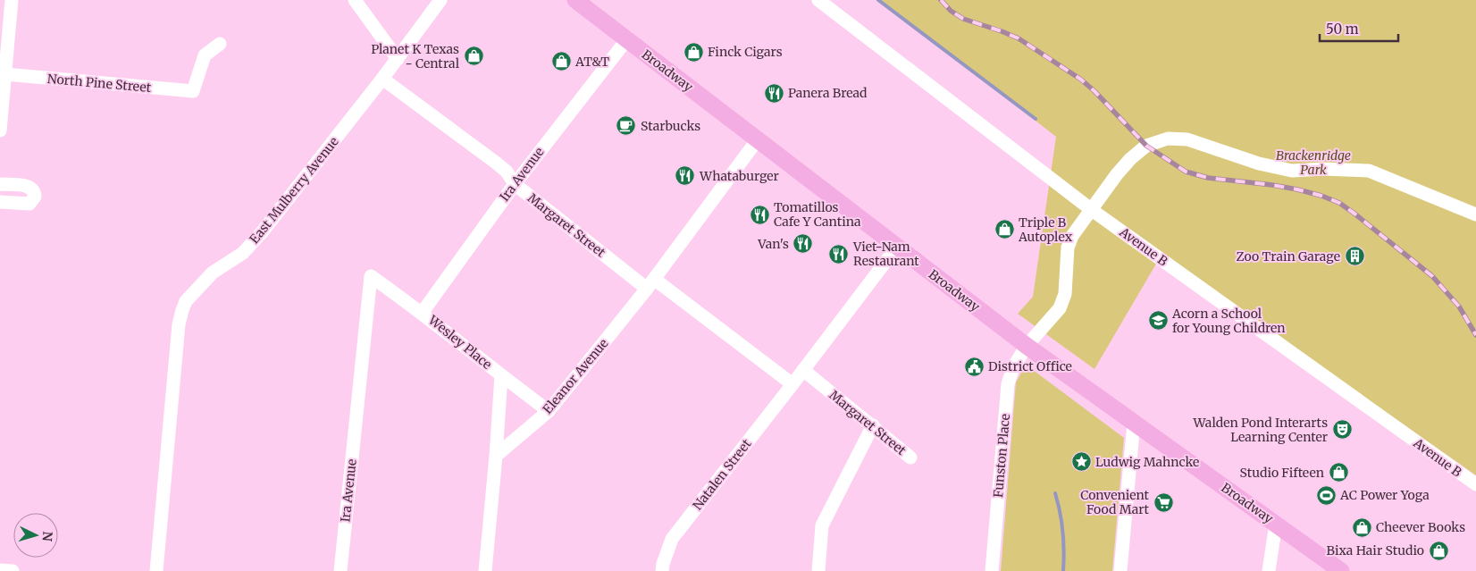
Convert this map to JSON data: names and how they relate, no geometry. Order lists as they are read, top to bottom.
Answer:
{
  "streets": {
    "main road": ["Broadway"],
    "street": [
      "North Pine Street",
      "Ira Avenue",
      "East Mulberry Avenue",
      "Margaret Street",
      "Avenue B",
      "Wesley Place",
      "Eleanor Avenue",
      "Funston Place",
      "Natalen Street"
    ]
  },
  "crossings": [
    ["Broadway", "Ira Avenue"],
    ["Broadway", "Eleanor Avenue"],
    ["Broadway", "Funston Place"],
    ["Ira Avenue", "Margaret Street"],
    ["Ira Avenue", "Wesley Place"],
    ["East Mulberry Avenue", "Margaret Street"],
    ["Margaret Street", "Eleanor Avenue"],
    ["Margaret Street", "Natalen Street"],
    ["Avenue B", "Funston Place"],
    ["Wesley Place", "Eleanor Avenue"]
  ],
  "parks": ["Brackenridge Park"],
  "places": {
    "shop": [
      "Finck Cigars",
      "Planet K Texas - Central",
      "AT&T",
      "Triple B Autoplex",
      "Studio Fifteen",
      "Cheever Books",
      "Bixa Hair Studio"
    ],
    "restaurant": [
      "Panera Bread",
      "Whataburger",
      "Tomatillos Cafe Y Cantina",
      "Van's",
      "Viet-Nam Restaurant"
    ],
    "cafe": ["Starbucks"],
    "building": ["Zoo Train Garage"],
    "school or university": ["Acorn a School for Young Children"],
    "public building": ["District Office"],
    "theatre": ["Walden Pond Interarts Learning Center"],
    "place": ["Ludwig Mahncke"],
    "sports": ["AC Power Yoga"],
    "supermarket": ["Convenient Food Mart"]
  },
  "scale_bar": "50 m",
  "north": "right"
}
